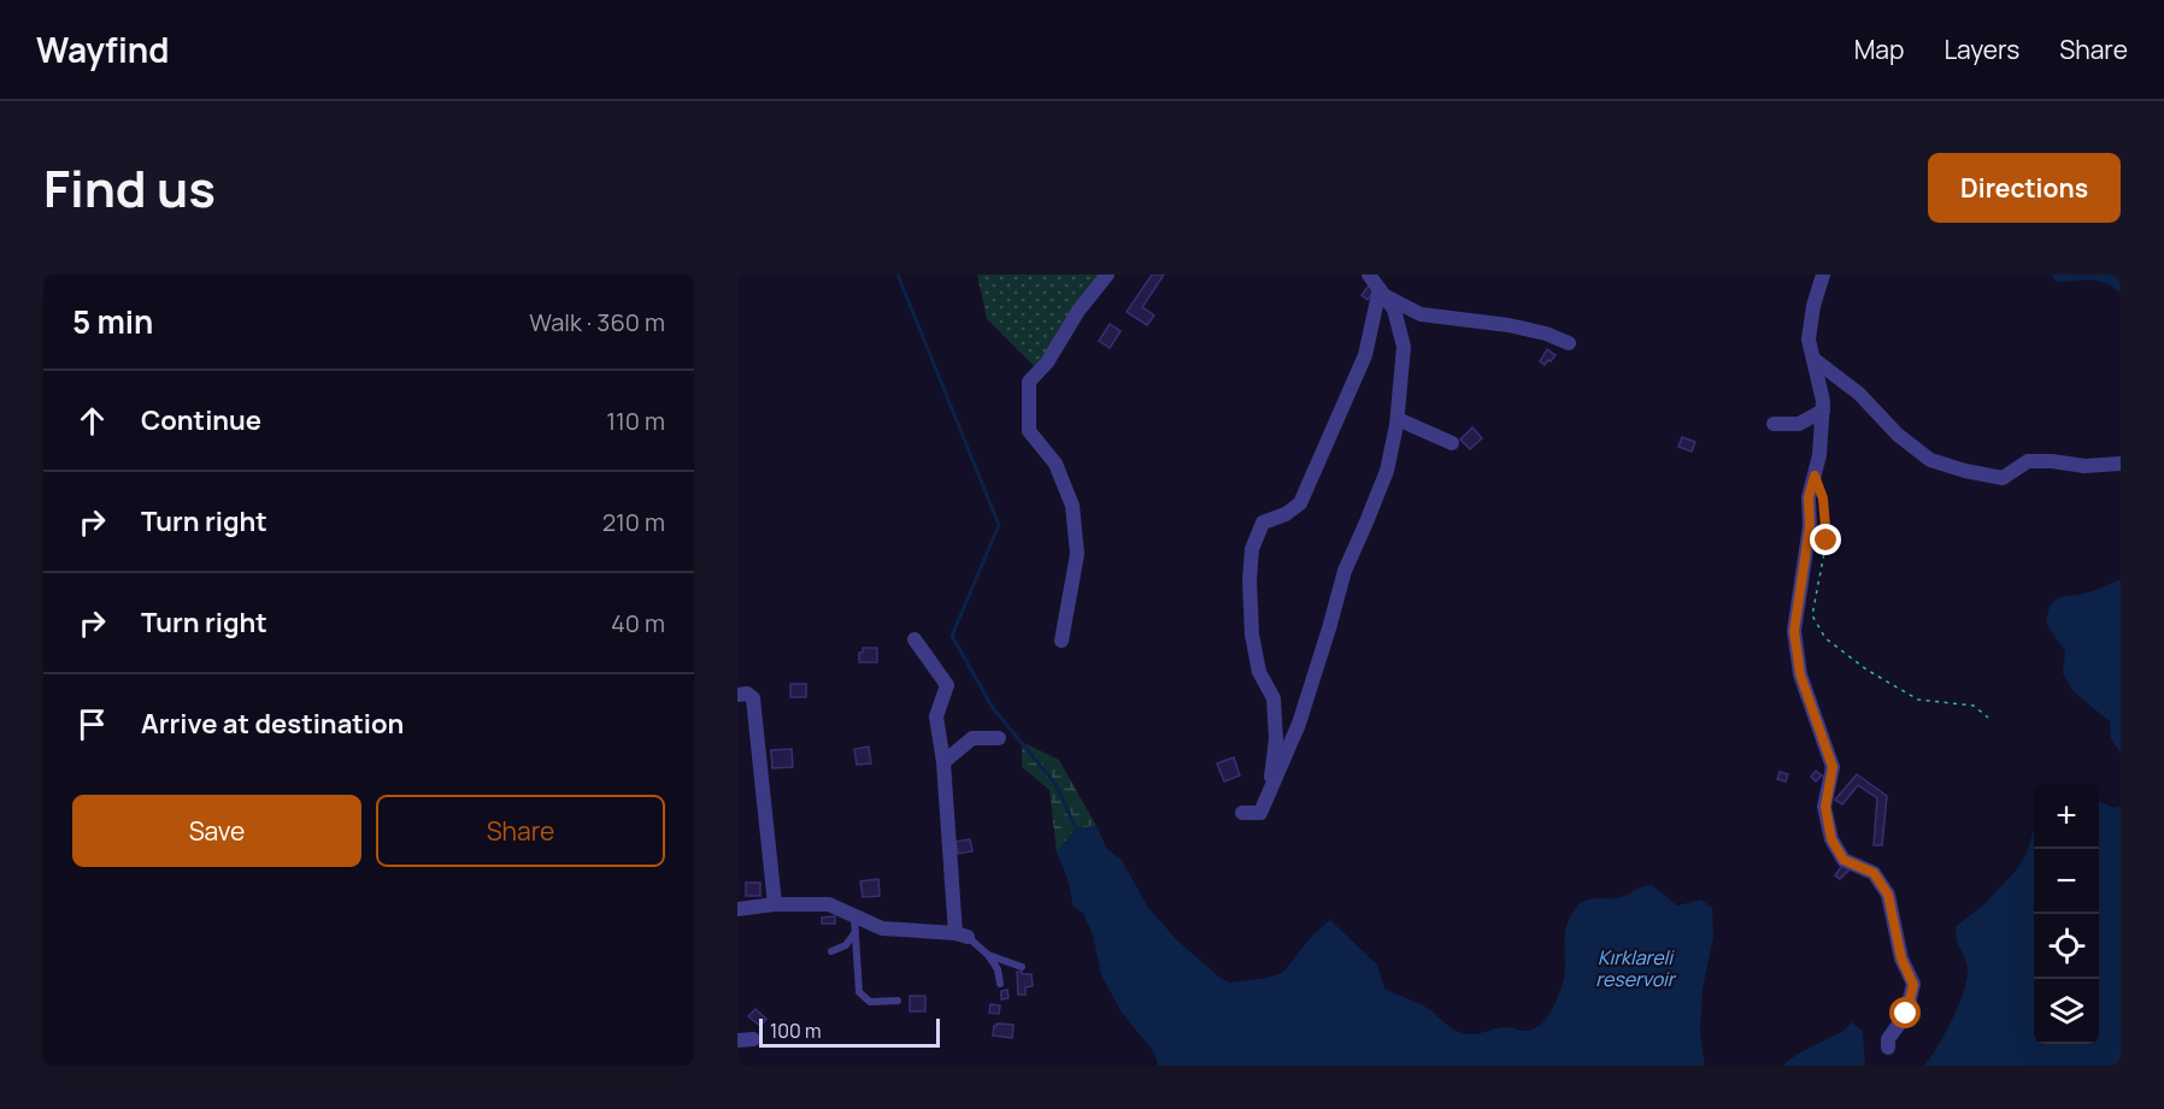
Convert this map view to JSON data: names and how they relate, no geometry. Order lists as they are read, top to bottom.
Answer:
{
  "water": ["Kırklareli reservoir"],
  "scale_bar": "100 m",
  "page": {
    "header": "Wayfind",
    "nav": ["Map", "Layers", "Share"],
    "title": "Find us",
    "buttons": [
      "Directions",
      ["Save", "Share"]
    ],
    "heading": ["5 min", "Walk · 360 m"],
    "list": [
      ["Continue", "110 m"],
      ["Turn right", "210 m"],
      ["Turn right", "40 m"],
      "Arrive at destination"
    ],
    "map_buttons": ["+", "−"],
    "scale": "100 m"
  }
}
